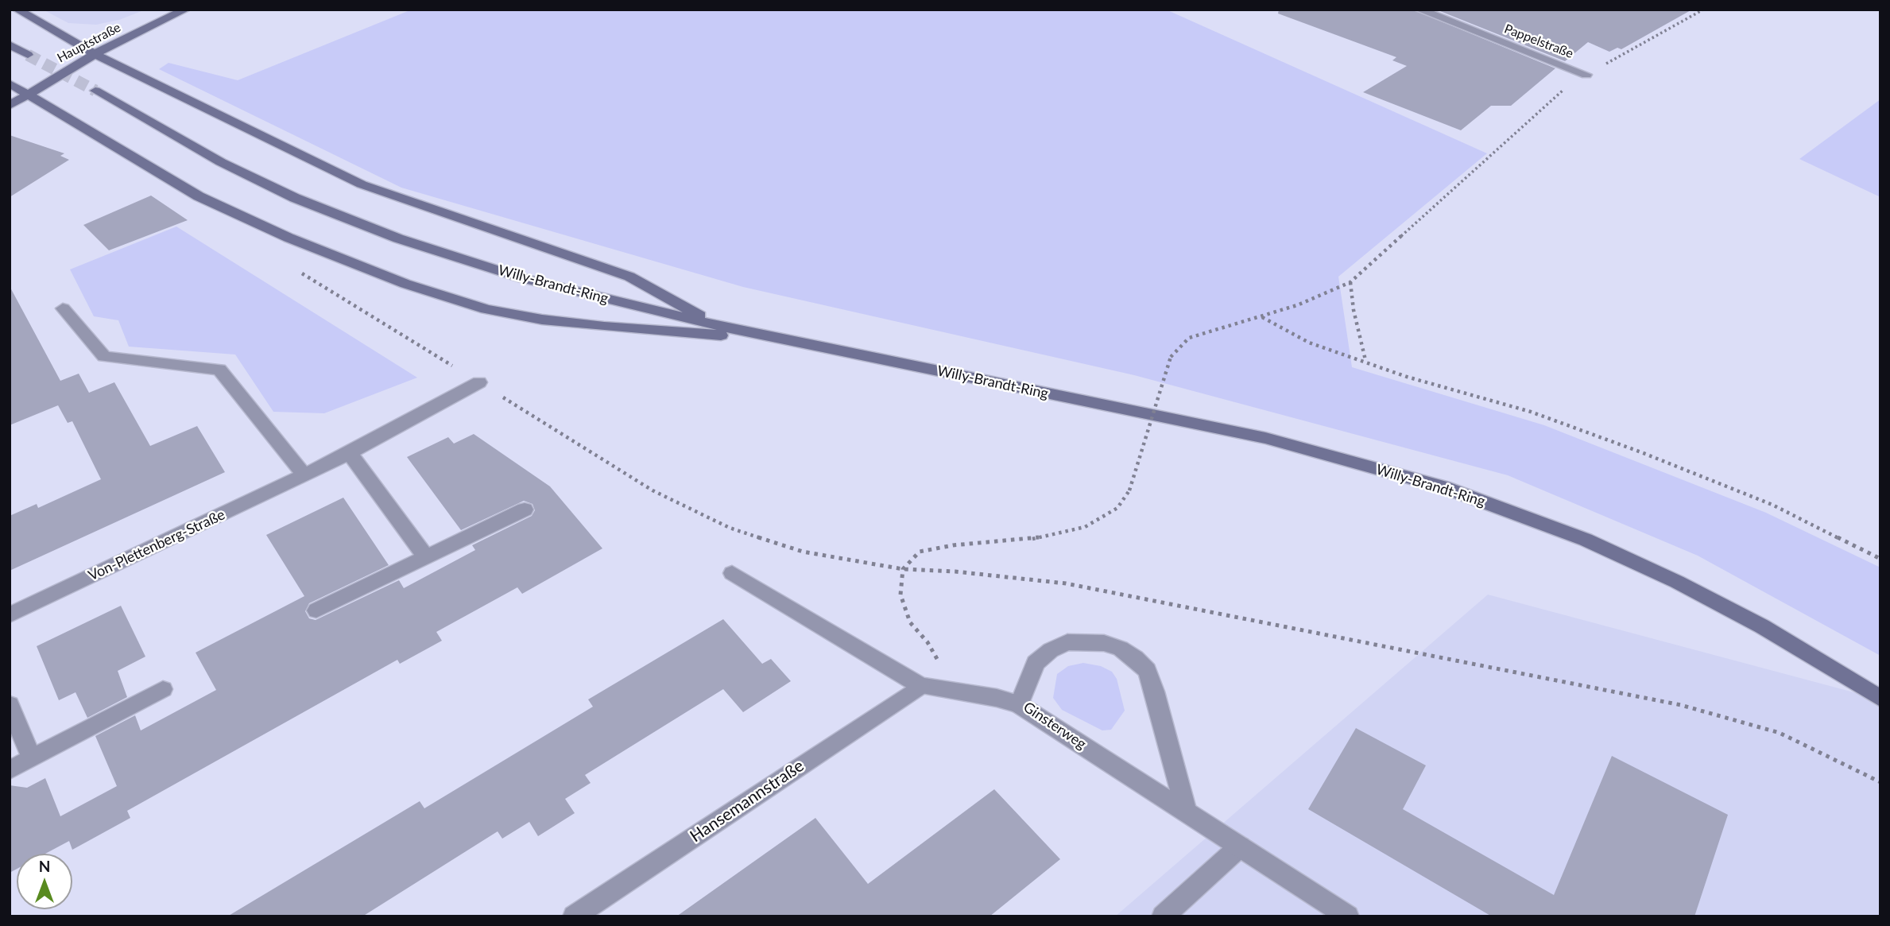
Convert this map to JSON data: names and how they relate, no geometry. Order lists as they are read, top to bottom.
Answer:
{
  "streets": {
    "main road": ["Hauptstraße", "Willy-Brandt-Ring"],
    "street": [
      "Pappelstraße",
      "Von-Plettenberg-Straße",
      "Ginsterweg",
      "Hansemannstraße"
    ]
  },
  "north": "top"
}
